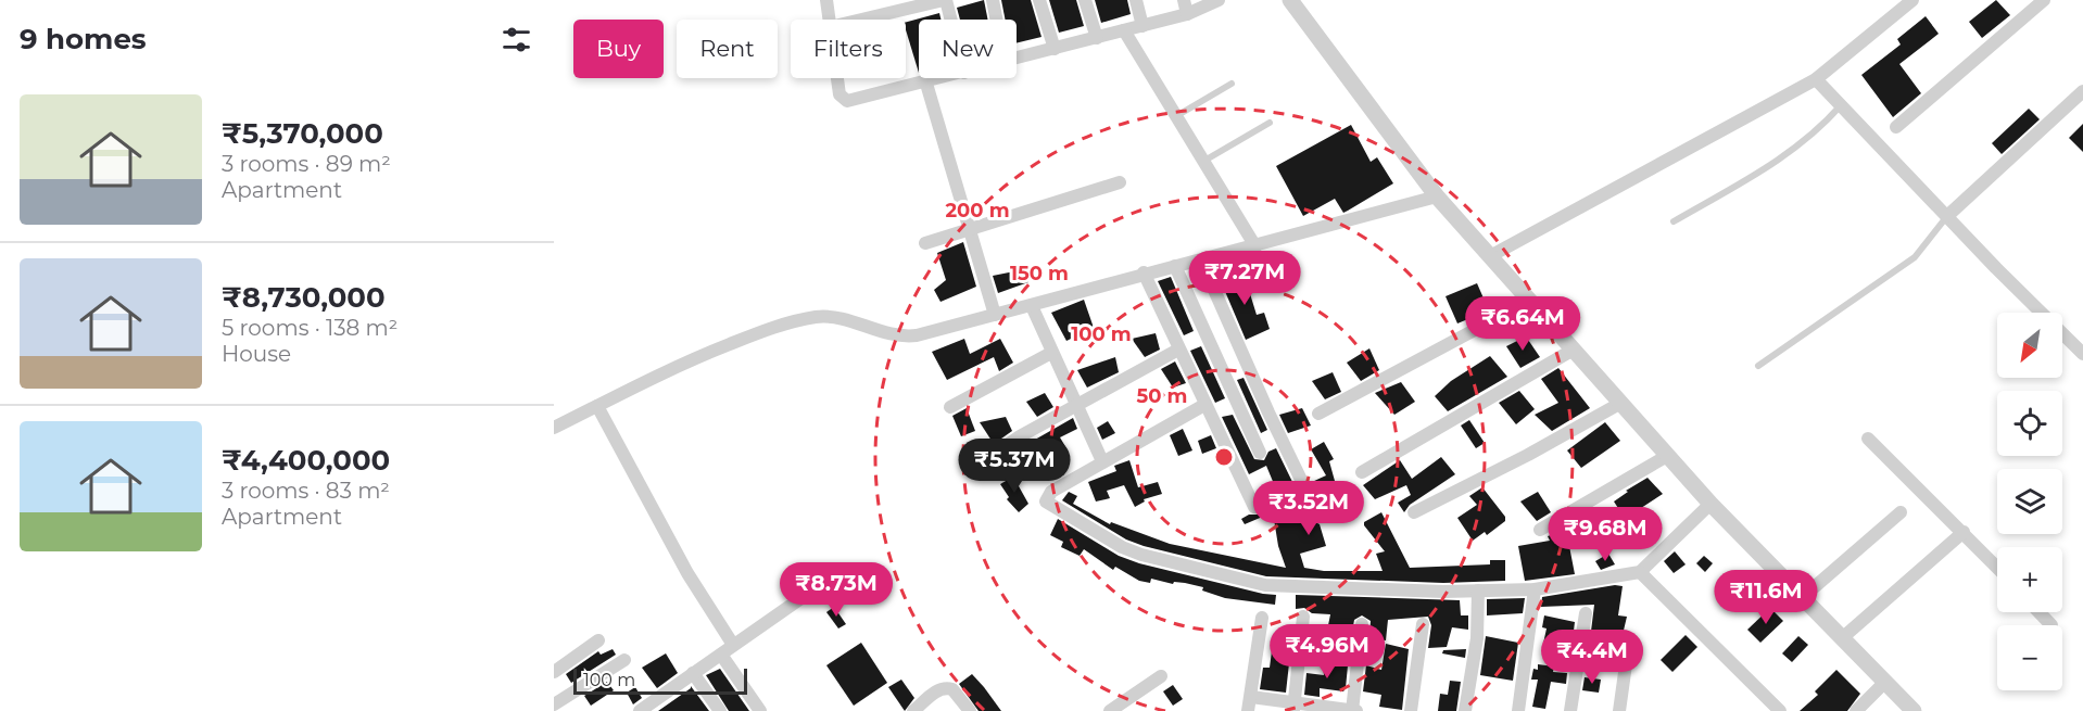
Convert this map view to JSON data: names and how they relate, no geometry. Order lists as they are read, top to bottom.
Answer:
{
  "scale_bar": "100 m",
  "north": "bottom left",
  "page": {
    "heading": "9 homes",
    "chip": [
      "Buy",
      "Rent",
      "Filters",
      "New"
    ],
    "list": [
      {
        "name": "₹5,370,000",
        "note": "3 rooms · 89 m² · Apartment"
      },
      {
        "name": "₹8,730,000",
        "note": "5 rooms · 138 m² · House"
      },
      {
        "name": "₹4,400,000",
        "note": "3 rooms · 83 m² · Apartment"
      }
    ],
    "price": [
      "₹7.27M",
      "₹6.64M",
      "₹5.37M",
      "₹3.52M",
      "₹9.68M",
      "₹8.73M",
      "₹11.6M",
      "₹4.96M",
      "₹4.4M"
    ],
    "map_buttons": ["+", "−"],
    "scale": "100 m"
  },
  "rings": [
    "200 m",
    "150 m",
    "100 m",
    "50 m"
  ]
}
